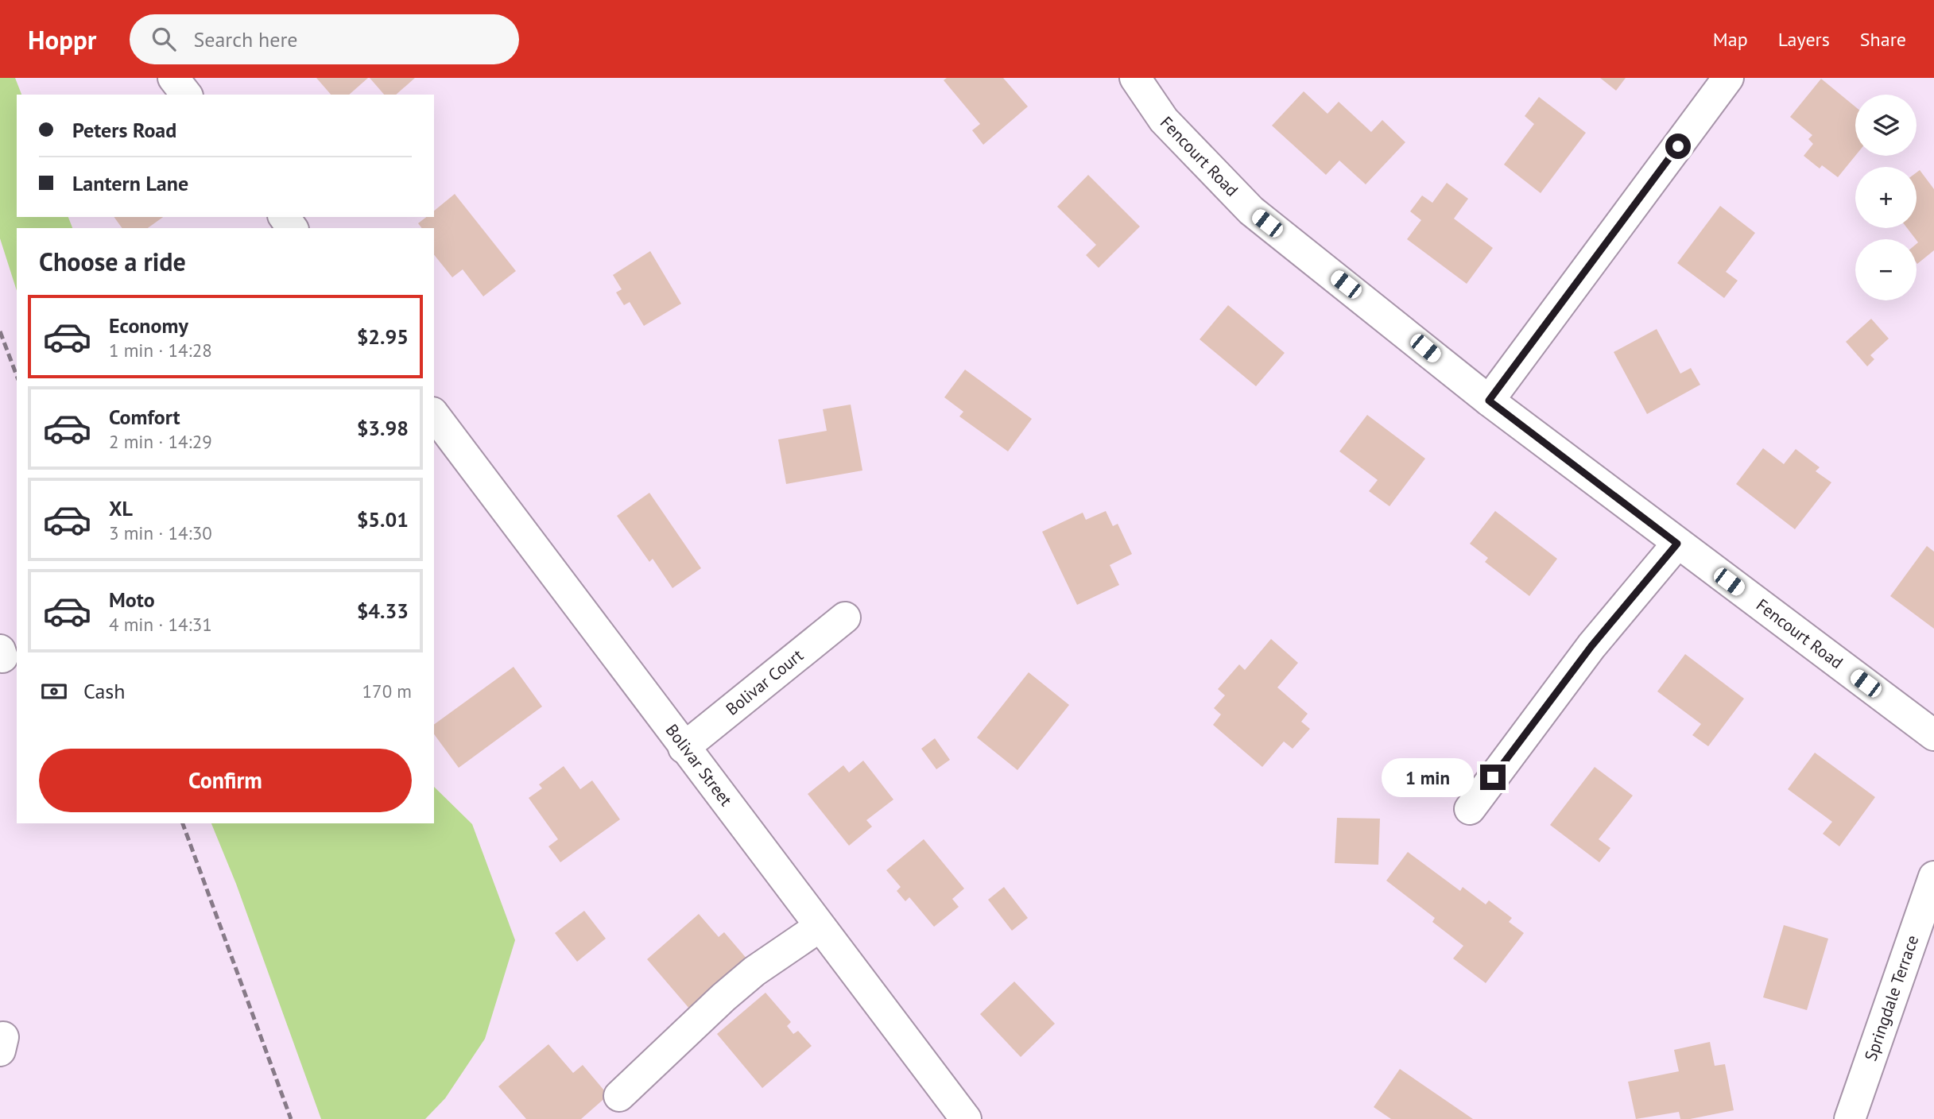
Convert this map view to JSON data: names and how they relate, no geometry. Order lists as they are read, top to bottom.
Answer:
{
  "streets": {
    "street": [
      "Fencourt Road",
      "Bolivar Court",
      "Bolivar Street",
      "Springdale Terrace"
    ]
  },
  "crossings": [
    ["Bolivar Court", "Bolivar Street"]
  ],
  "page": {
    "header": "Hoppr",
    "search": "Search here",
    "nav": ["Map", "Layers", "Share"],
    "map_buttons": ["+", "−"],
    "banner": ["Peters Road", "Lantern Lane"],
    "heading": "Choose a ride",
    "list": [
      {
        "name": "Economy",
        "note": "1 min · 14:28",
        "value": "$2.95"
      },
      {
        "name": "Comfort",
        "note": "2 min · 14:29",
        "value": "$3.98"
      },
      {
        "name": "XL",
        "note": "3 min · 14:30",
        "value": "$5.01"
      },
      {
        "name": "Moto",
        "note": "4 min · 14:31",
        "value": "$4.33"
      }
    ],
    "pay": ["Cash", "170 m"],
    "buttons": "Confirm",
    "bubble": "1 min"
  }
}
